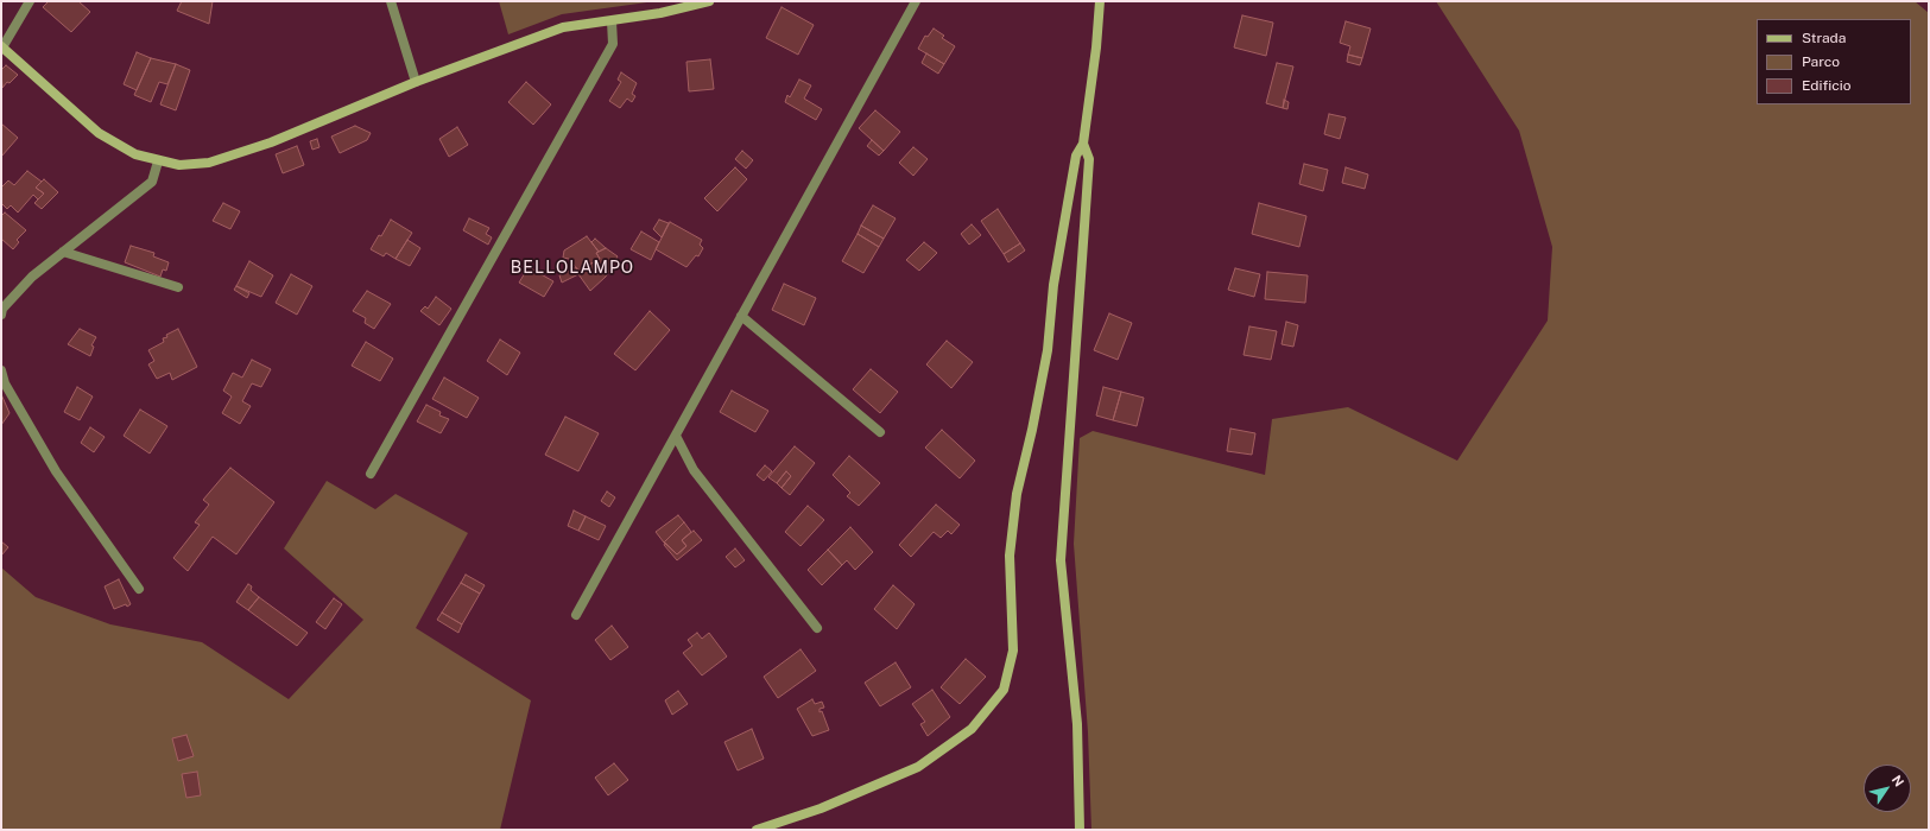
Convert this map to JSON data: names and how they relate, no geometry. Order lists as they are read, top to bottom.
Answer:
{
  "districts": ["BELLOLAMPO"],
  "legend": ["Strada", "Parco", "Edificio"],
  "north": "top right"
}
